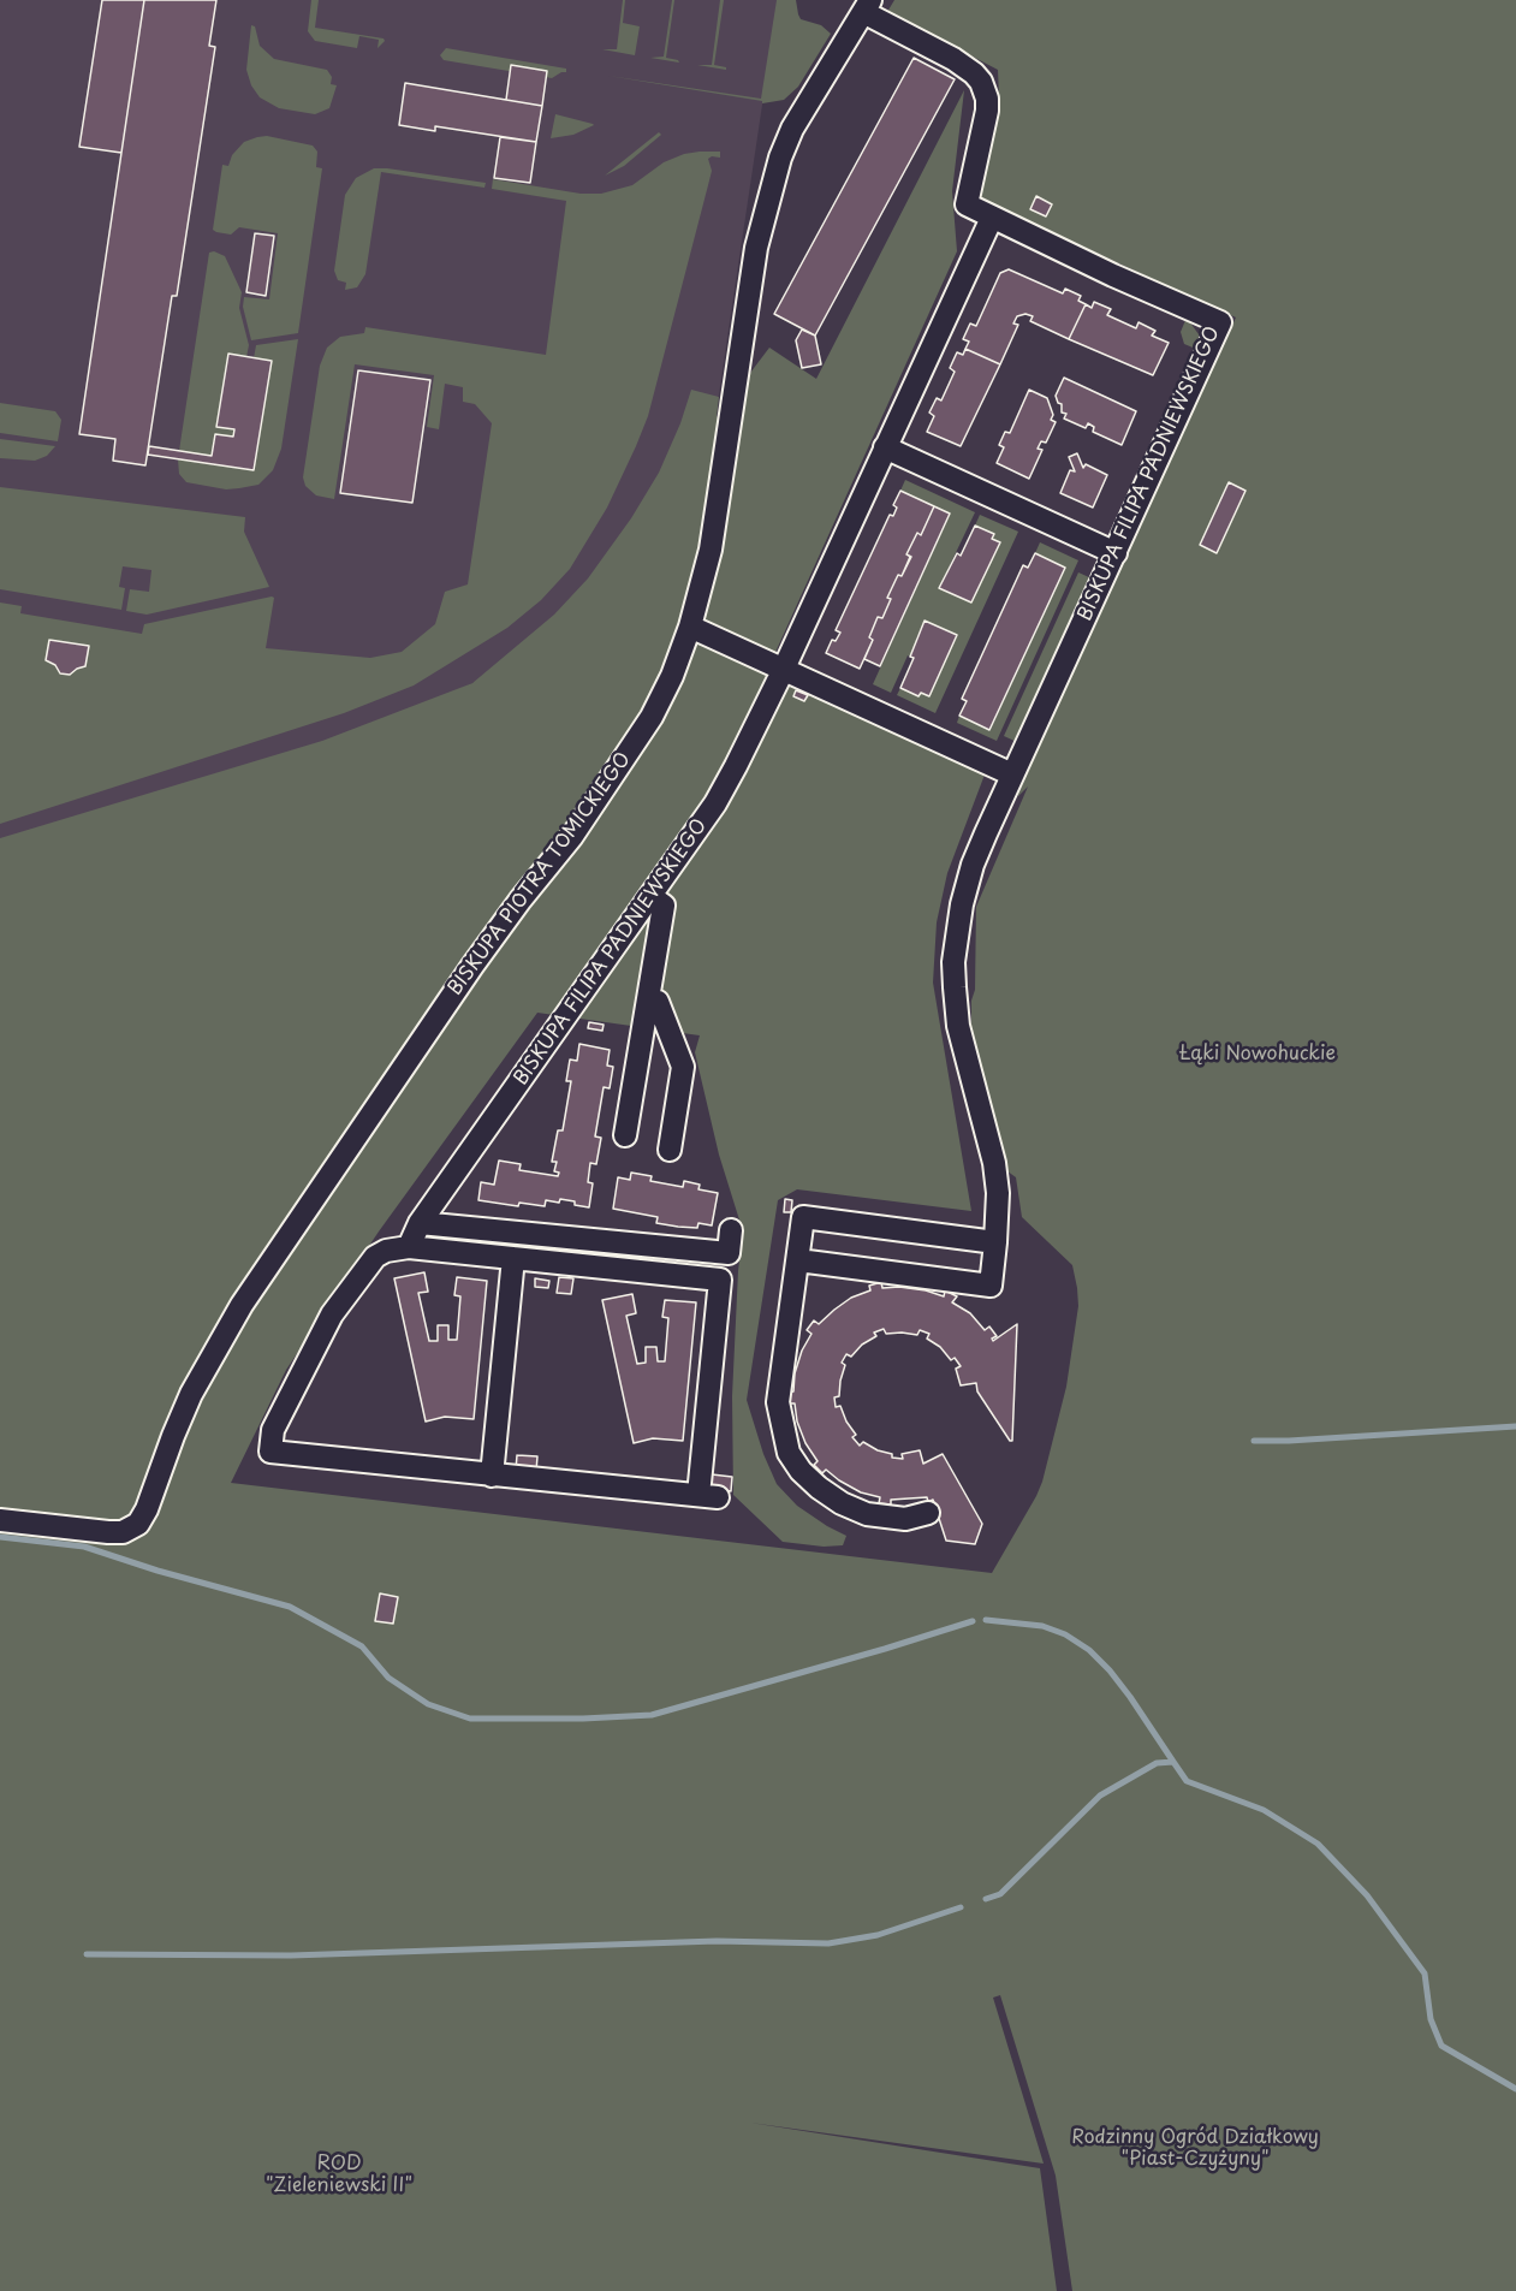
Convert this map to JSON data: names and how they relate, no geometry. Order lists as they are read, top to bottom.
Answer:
{
  "streets": {
    "street": ["BISKUPA FILIPA PADNIEWSKIEGO", "BISKUPA PIOTRA TOMICKIEGO"]
  },
  "crossings": [
    ["BISKUPA FILIPA PADNIEWSKIEGO", "BISKUPA PIOTRA TOMICKIEGO"]
  ],
  "parks": ["Łąki Nowohuckie", "Rodzinny Ogród Działkowy \"Piast-Czyżyny\"", "ROD \"Zieleniewski II\""]
}
